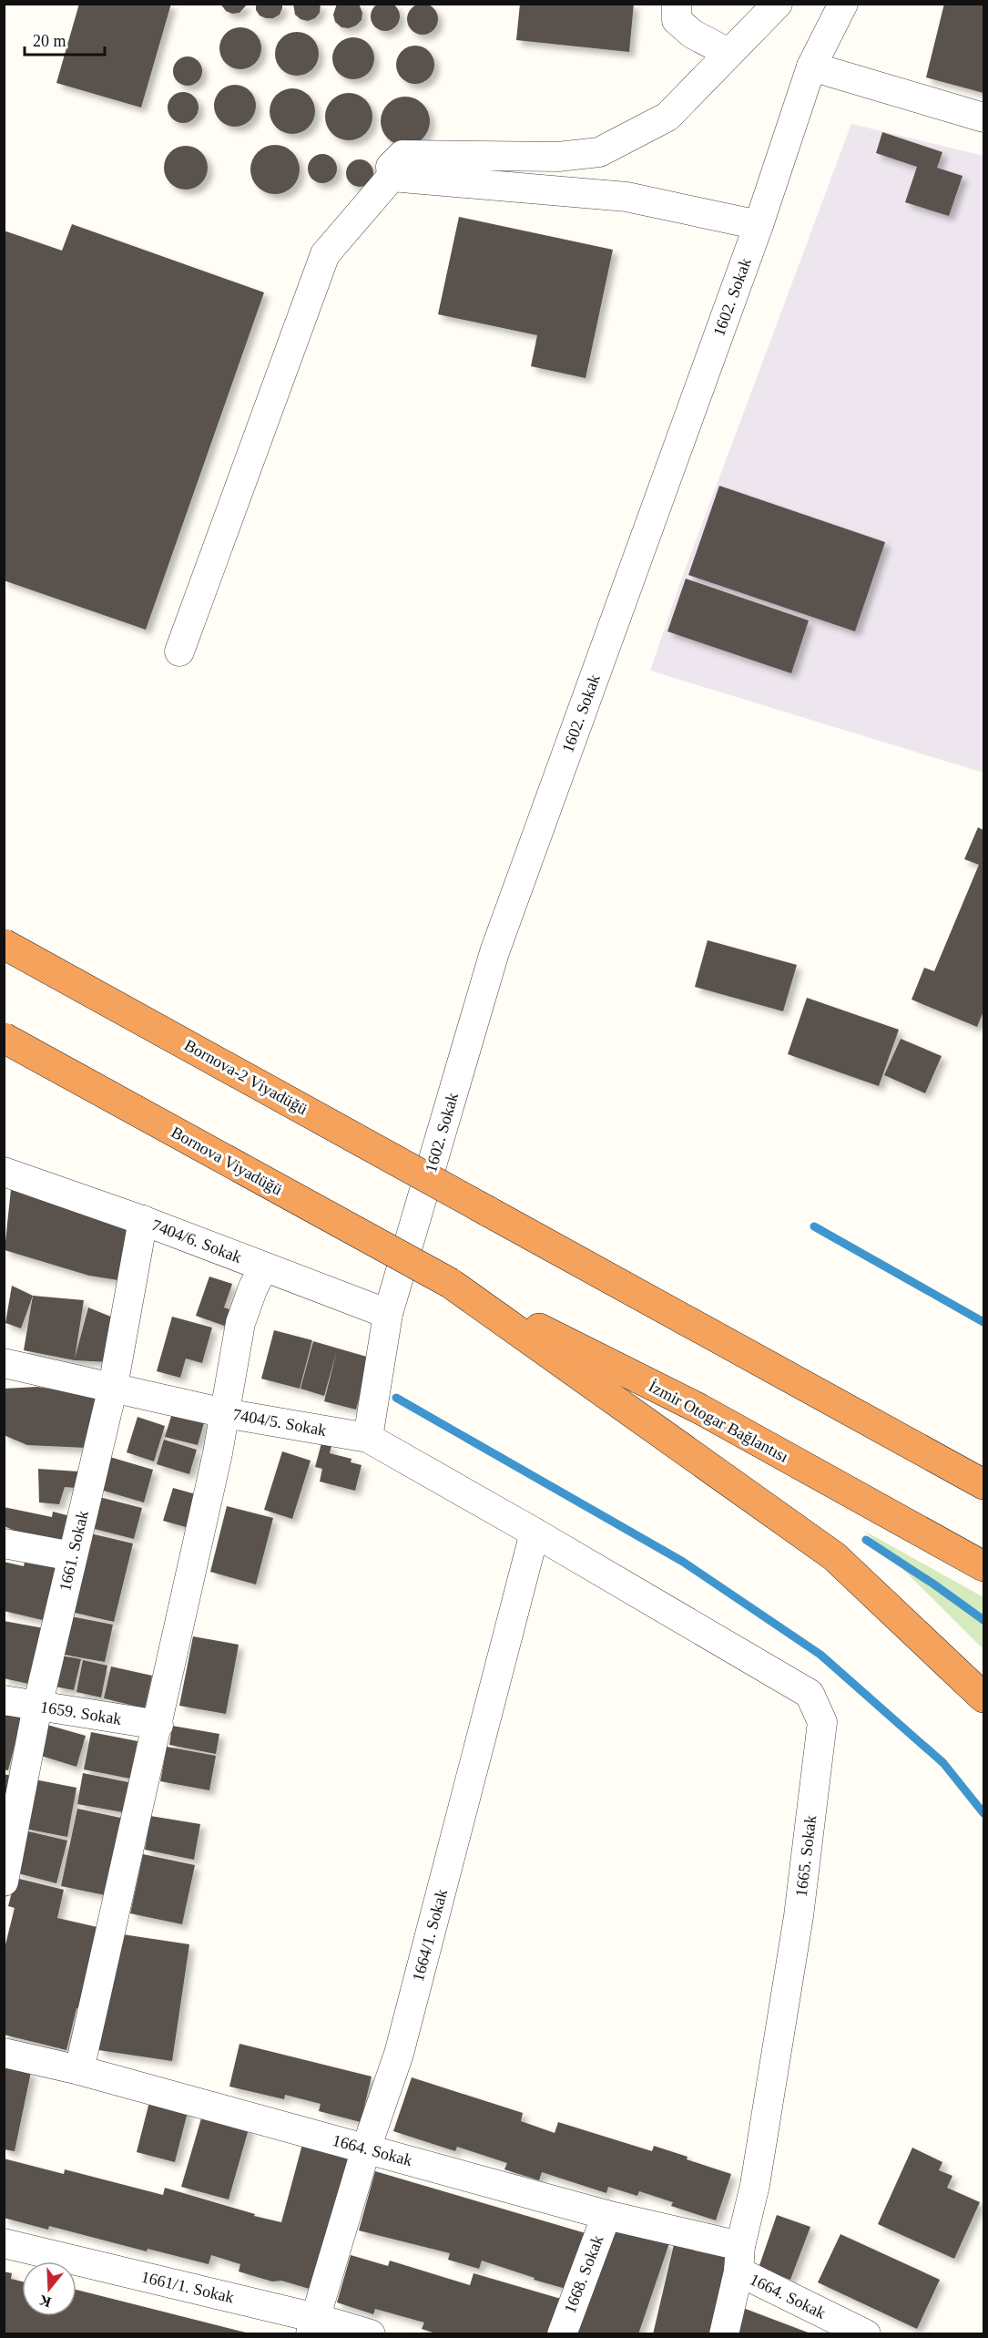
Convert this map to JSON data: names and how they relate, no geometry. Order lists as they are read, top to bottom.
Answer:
{
  "streets": {
    "highway": ["Bornova-2 Viyadüğü", "Bornova Viyadüğü", "İzmir Otogar Bağlantısı"],
    "street": [
      "1602. Sokak",
      "7404/6. Sokak",
      "7404/5. Sokak",
      "1661. Sokak",
      "1659. Sokak",
      "1665. Sokak",
      "1664/1. Sokak",
      "1664. Sokak",
      "1668. Sokak",
      "1661/1. Sokak"
    ]
  },
  "crossings": [
    ["1602. Sokak", "7404/6. Sokak"],
    ["1602. Sokak", "7404/5. Sokak"],
    ["Bornova Viyadüğü", "İzmir Otogar Bağlantısı"],
    ["7404/6. Sokak", "1661. Sokak"],
    ["7404/5. Sokak", "1661. Sokak"],
    ["7404/5. Sokak", "1665. Sokak"],
    ["7404/5. Sokak", "1664/1. Sokak"],
    ["1661. Sokak", "1659. Sokak"],
    ["1665. Sokak", "1664/1. Sokak"],
    ["1665. Sokak", "1664. Sokak"],
    ["1664/1. Sokak", "1664. Sokak"],
    ["1664/1. Sokak", "1661/1. Sokak"],
    ["1664. Sokak", "1668. Sokak"]
  ],
  "scale_bar": "20 m",
  "north": "bottom"
}
